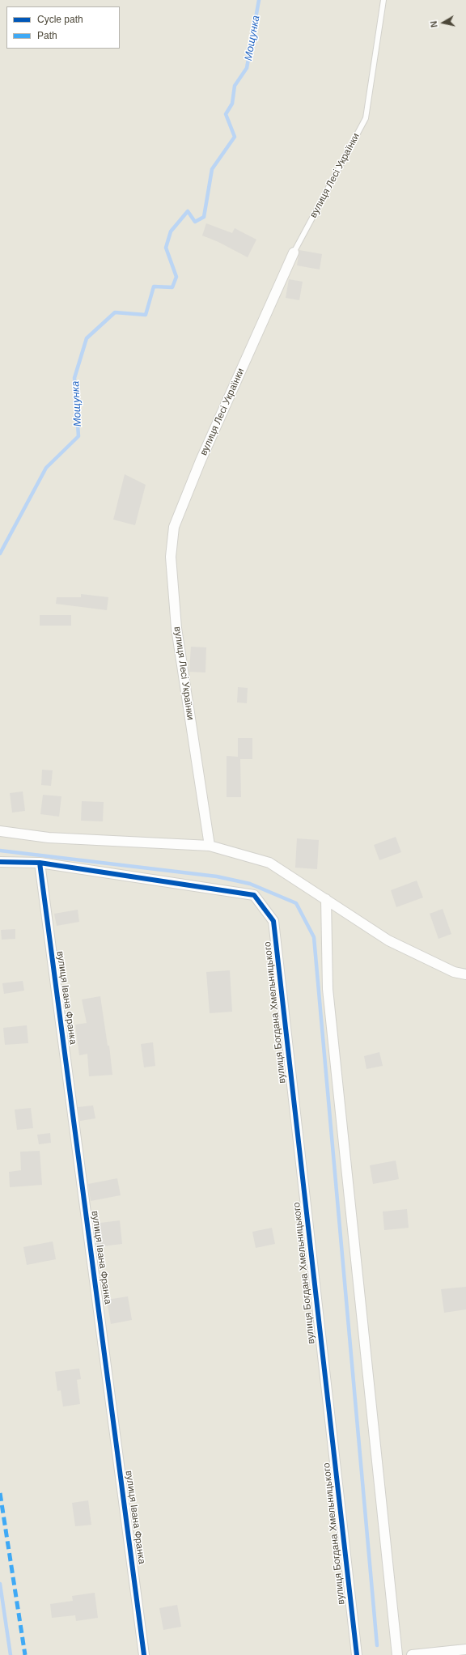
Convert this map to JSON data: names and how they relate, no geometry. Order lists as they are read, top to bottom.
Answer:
{
  "streets": {
    "street": ["вулиця Лесі Українки", "вулиця Івана Франка", "вулиця Богдана Хмельницького"]
  },
  "crossings": [
    ["вулиця Івана Франка", "вулиця Богдана Хмельницького"]
  ],
  "water": ["Мощунка"],
  "legend": ["Cycle path", "Path"],
  "north": "left"
}
